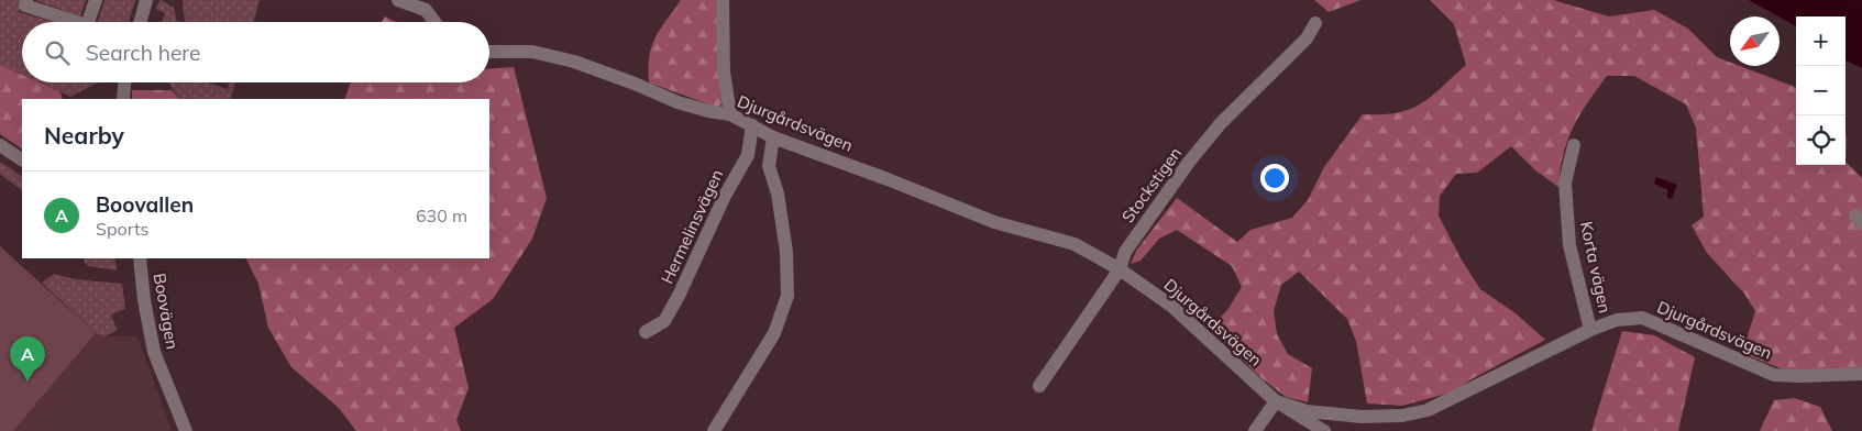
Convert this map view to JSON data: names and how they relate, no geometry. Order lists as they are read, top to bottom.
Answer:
{
  "streets": {
    "street": [
      "Djurgårdsvägen",
      "Stockstigen",
      "Hermelinsvägen",
      "Korta vägen",
      "Boovägen"
    ]
  },
  "crossings": [
    ["Djurgårdsvägen", "Stockstigen"],
    ["Djurgårdsvägen", "Hermelinsvägen"],
    ["Djurgårdsvägen", "Korta vägen"]
  ],
  "north": "bottom left",
  "page": {
    "map_buttons": ["+", "−"],
    "search": "Search here",
    "heading": "Nearby",
    "list": [
      {
        "mark": "A",
        "name": "Boovallen",
        "note": "Sports",
        "value": "630 m"
      }
    ],
    "pins": "A"
  }
}
